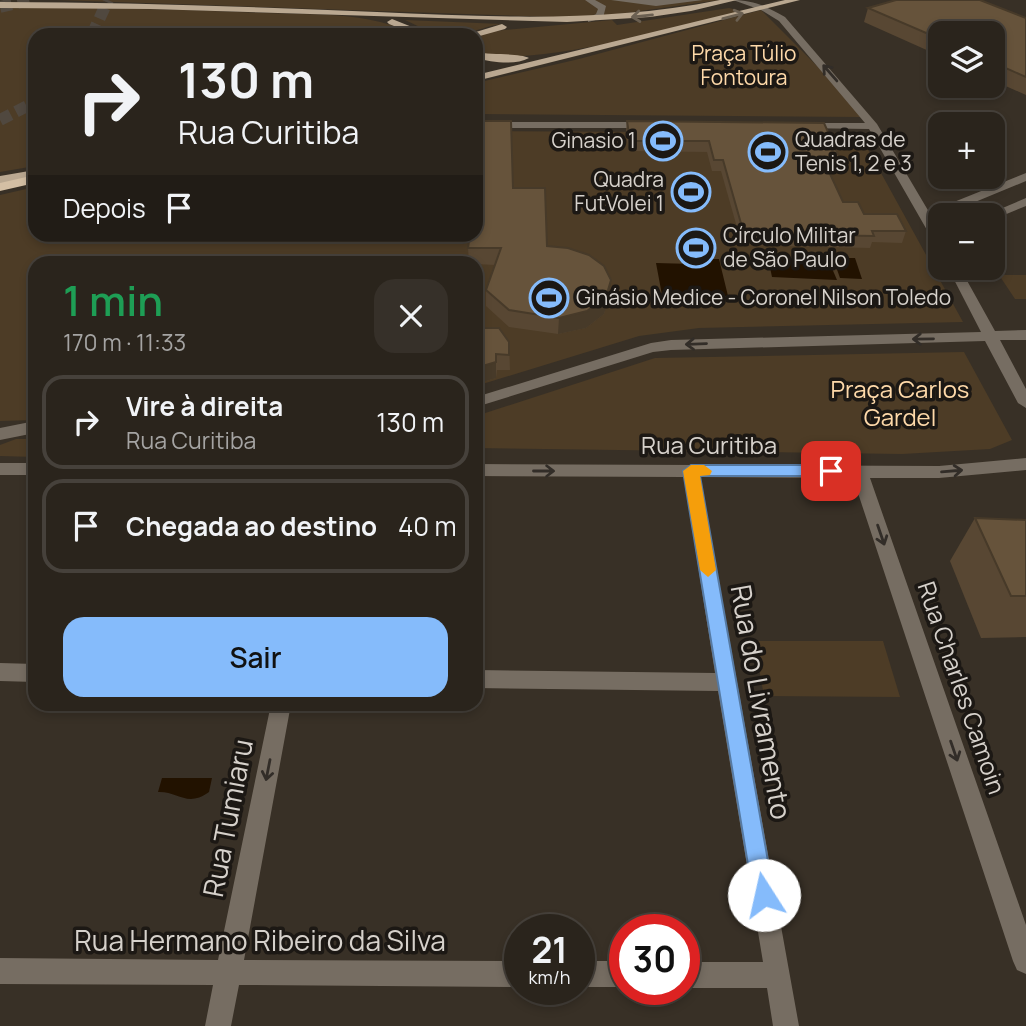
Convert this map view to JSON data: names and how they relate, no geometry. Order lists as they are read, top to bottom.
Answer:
{
  "streets": {
    "street": [
      "Rua Curitiba",
      "Rua Charles Camoin",
      "Rua do Livramento",
      "Rua Tumiaru",
      "Rua Hermano Ribeiro da Silva"
    ]
  },
  "crossings": [
    ["Rua Curitiba", "Rua Charles Camoin"],
    ["Rua Curitiba", "Rua do Livramento"],
    ["Rua Tumiaru", "Rua Hermano Ribeiro da Silva"]
  ],
  "one_way": ["Rua Charles Camoin", "Rua Tumiaru"],
  "parks": ["Praça Túlio Fontoura", "Praça Carlos Gardel"],
  "places": {
    "sports": [
      "Ginasio 1",
      "Quadras de Tenis 1, 2 e 3",
      "Quadra FutVolei 1",
      "Círculo Militar de São Paulo",
      "Ginásio Medice - Coronel Nilson Toledo"
    ]
  },
  "page": {
    "map_buttons": ["+", "−"],
    "turn": ["130 m", "Rua Curitiba"],
    "then": "Depois",
    "heading": ["1 min", "170 m · 11:33"],
    "list": [
      {
        "name": "Vire à direita",
        "note": "Rua Curitiba",
        "value": "130 m"
      },
      {
        "name": "Chegada ao destino",
        "value": "40 m"
      }
    ],
    "buttons": "Sair",
    "speed": "21 km/h",
    "limit": "30"
  }
}
